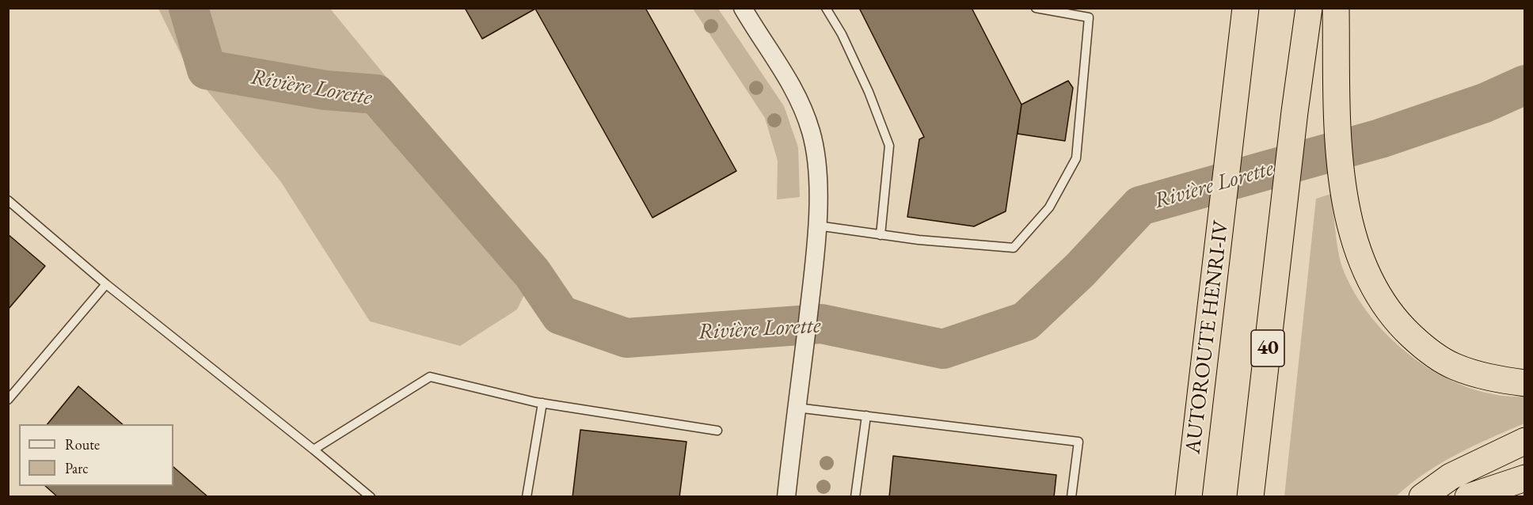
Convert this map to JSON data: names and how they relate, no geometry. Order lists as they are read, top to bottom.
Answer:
{
  "streets": {
    "highway": ["AUTOROUTE HENRI-IV", "40"]
  },
  "water": ["Rivière Lorette"],
  "legend": ["Route", "Parc"]
}
